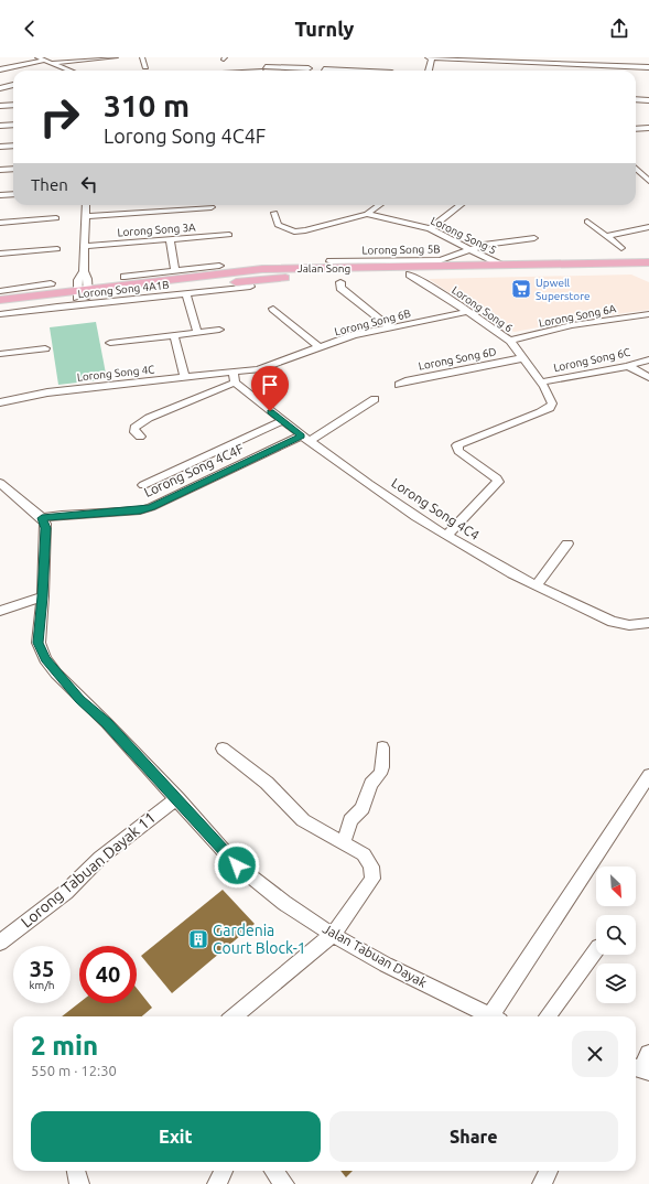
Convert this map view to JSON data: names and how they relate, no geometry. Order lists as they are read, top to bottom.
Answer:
{
  "streets": {
    "main road": ["Jalan Song"],
    "street": [
      "Lorong Song 3A",
      "Lorong Song 5",
      "Lorong Song 5B",
      "Lorong Song 4A1B",
      "Lorong Song 6",
      "Lorong Song 6A",
      "Lorong Song 6B",
      "Lorong Song 6D",
      "Lorong Song 6C",
      "Lorong Song 4C",
      "Lorong Song 4C4F",
      "Lorong Song 4C4",
      "Lorong Tabuan Dayak 11",
      "Jalan Tabuan Dayak"
    ]
  },
  "crossings": [
    ["Lorong Song 5", "Lorong Song 5B"],
    ["Lorong Song 5", "Jalan Song"],
    ["Jalan Song", "Lorong Song 6"],
    ["Lorong Song 6", "Lorong Song 6A"],
    ["Lorong Song 6", "Lorong Song 6B"],
    ["Lorong Song 6", "Lorong Song 6D"],
    ["Lorong Song 6", "Lorong Song 6C"],
    ["Lorong Song 6", "Lorong Song 4C4"],
    ["Lorong Song 6B", "Lorong Song 4C"],
    ["Lorong Song 6B", "Lorong Song 4C4"],
    ["Lorong Song 4C", "Lorong Song 4C4"],
    ["Lorong Song 4C4F", "Lorong Song 4C4"],
    ["Lorong Song 4C4F", "Jalan Tabuan Dayak"],
    ["Lorong Tabuan Dayak 11", "Jalan Tabuan Dayak"]
  ],
  "places": {
    "supermarket": ["Upwell Superstore"],
    "building": ["Gardenia Court Block-1"]
  },
  "north": "bottom right",
  "page": {
    "header": "Turnly",
    "turn": ["310 m", "Lorong Song 4C4F"],
    "then": "Then",
    "speed": "35 km/h",
    "limit": "40",
    "heading": ["2 min", "550 m · 12:30"],
    "buttons": ["Exit", "Share"]
  }
}
